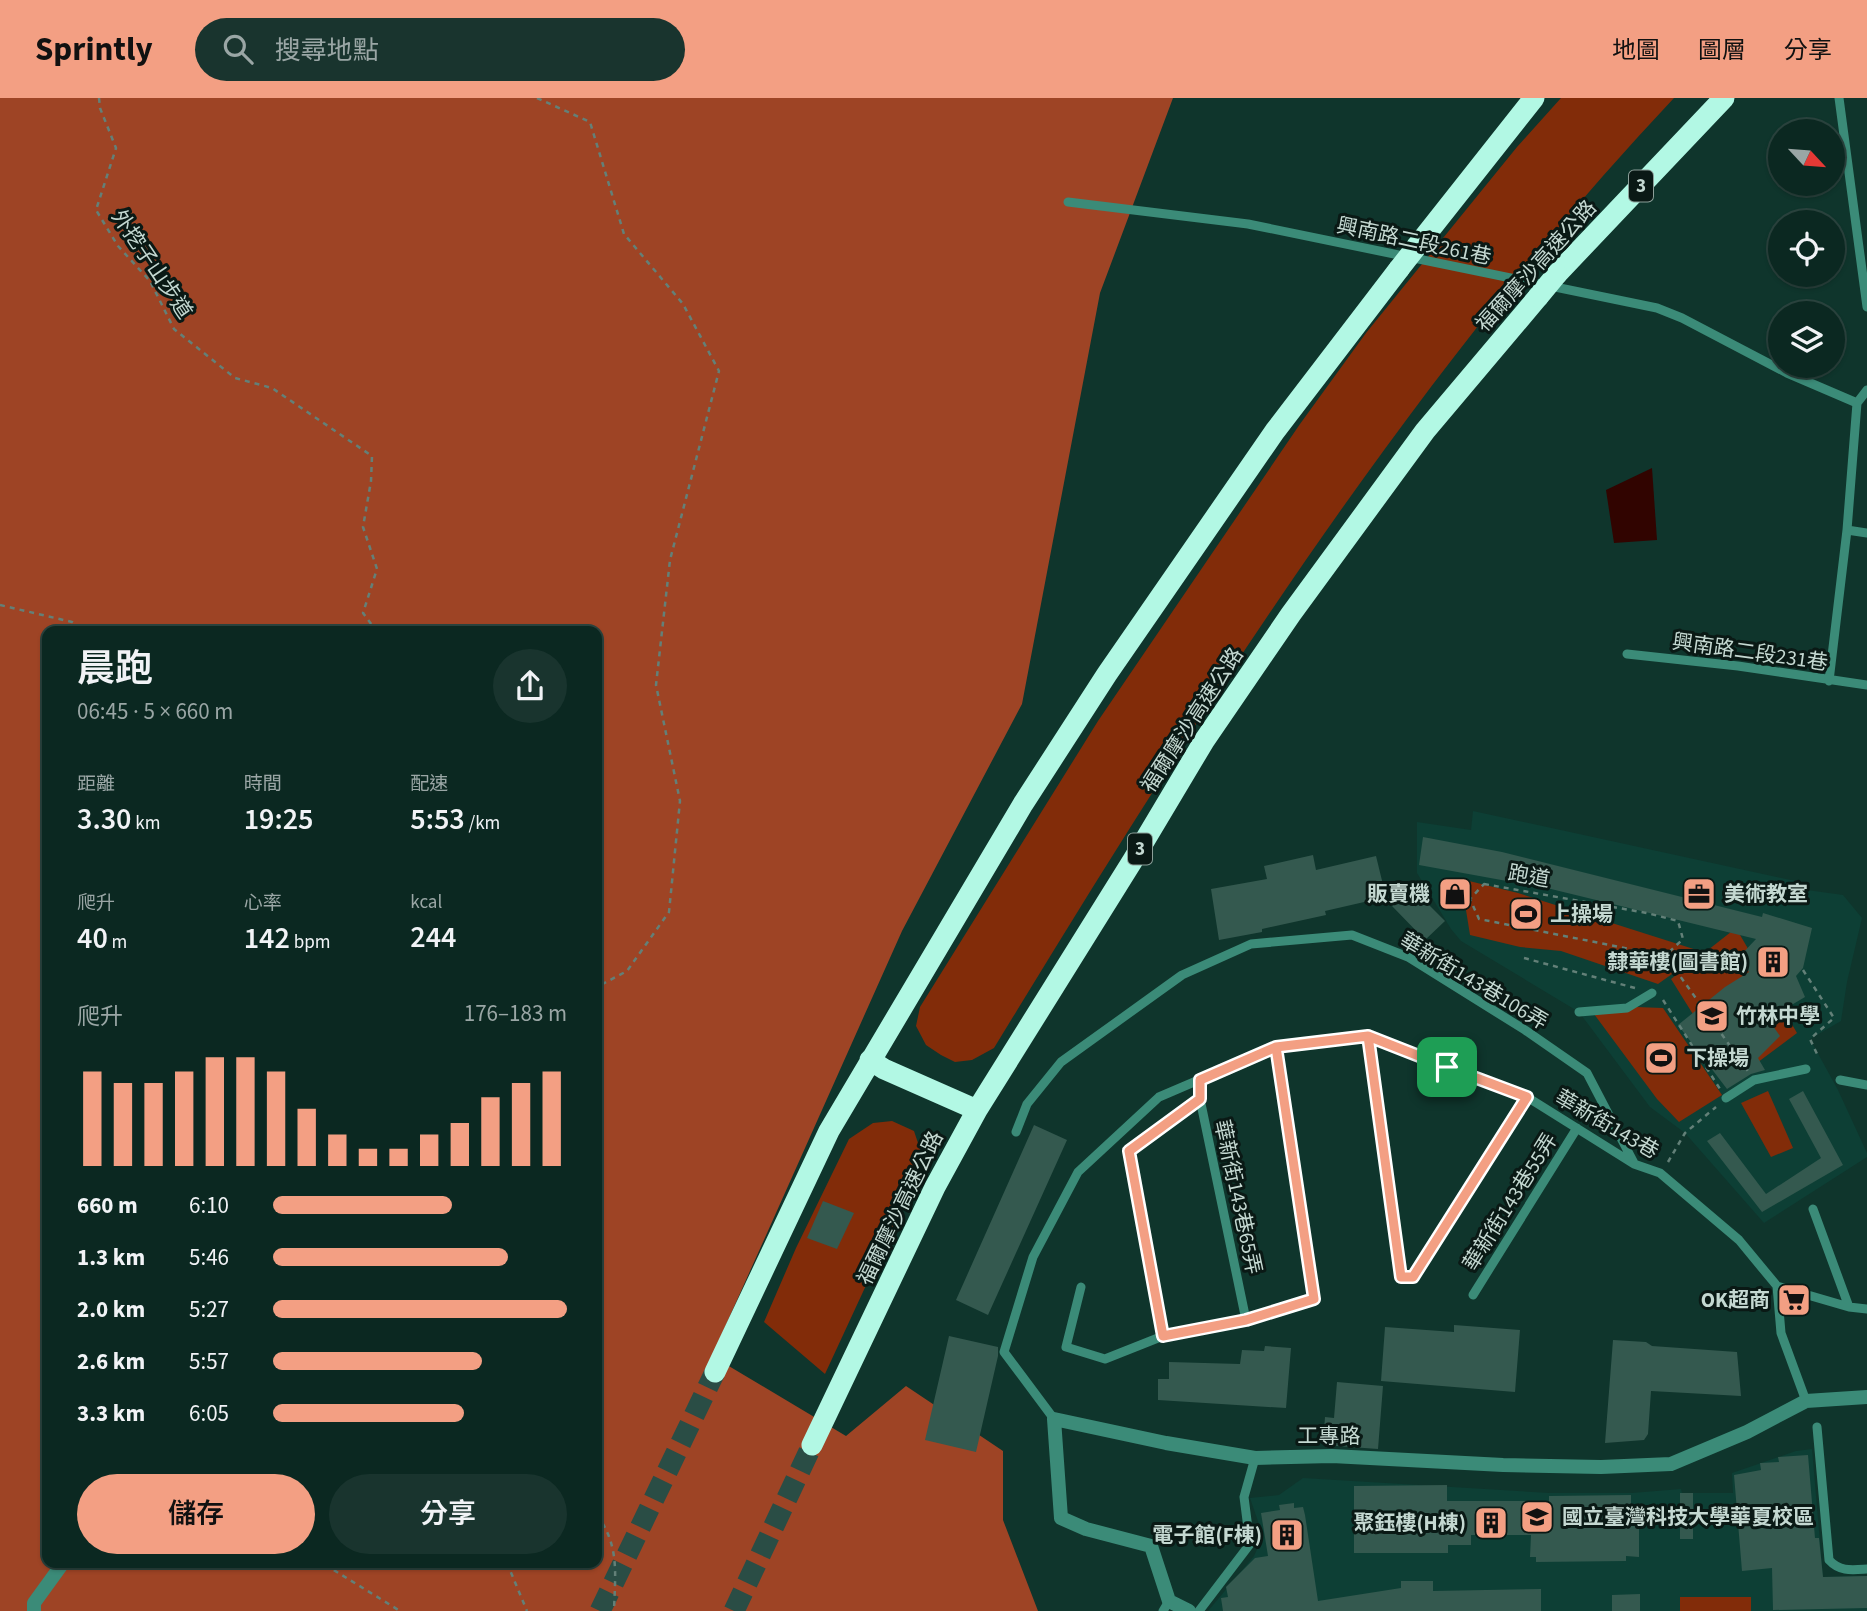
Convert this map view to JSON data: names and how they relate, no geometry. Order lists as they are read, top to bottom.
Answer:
{
  "streets": {
    "highway": ["3", "福爾摩沙高速公路"],
    "street": ["工專路"],
    "lane": [
      "興南路二段261巷",
      "興南路二段231巷",
      "華新街143巷106弄",
      "華新街143巷",
      "華新街143巷65弄",
      "華新街143巷55弄"
    ],
    "path": ["外挖子山步道", "跑道"]
  },
  "crossings": [
    ["華新街143巷106弄", "華新街143巷"],
    ["華新街143巷", "華新街143巷65弄"],
    ["華新街143巷", "華新街143巷55弄"],
    ["華新街143巷", "工專路"]
  ],
  "places": {
    "shop": ["販賣機"],
    "office": ["美術教室"],
    "sports": ["上操場", "下操場"],
    "building": ["隸華樓(圖書館)", "聚鈺樓(H棟)", "電子館(F棟)"],
    "school or university": ["竹林中學", "國立臺灣科技大學華夏校區"],
    "supermarket": ["OK超商"]
  },
  "north": "bottom right",
  "page": {
    "header": "Sprintly",
    "search": "搜尋地點",
    "nav": ["地圖", "圖層", "分享"],
    "heading": ["晨跑", "06:45 · 5 × 660 m"],
    "stats": [
      ["距離", "3.30 km"],
      ["時間", "19:25"],
      ["配速", "5:53 /km"],
      ["爬升", "40 m"],
      ["心率", "142 bpm"],
      ["kcal", "244"]
    ],
    "chart": ["爬升", "176–183 m"],
    "list": [
      {
        "name": "660 m",
        "note": "6:10"
      },
      {
        "name": "1.3 km",
        "note": "5:46"
      },
      {
        "name": "2.0 km",
        "note": "5:27"
      },
      {
        "name": "2.6 km",
        "note": "5:57"
      },
      {
        "name": "3.3 km",
        "note": "6:05"
      }
    ],
    "buttons": ["儲存", "分享"]
  }
}
